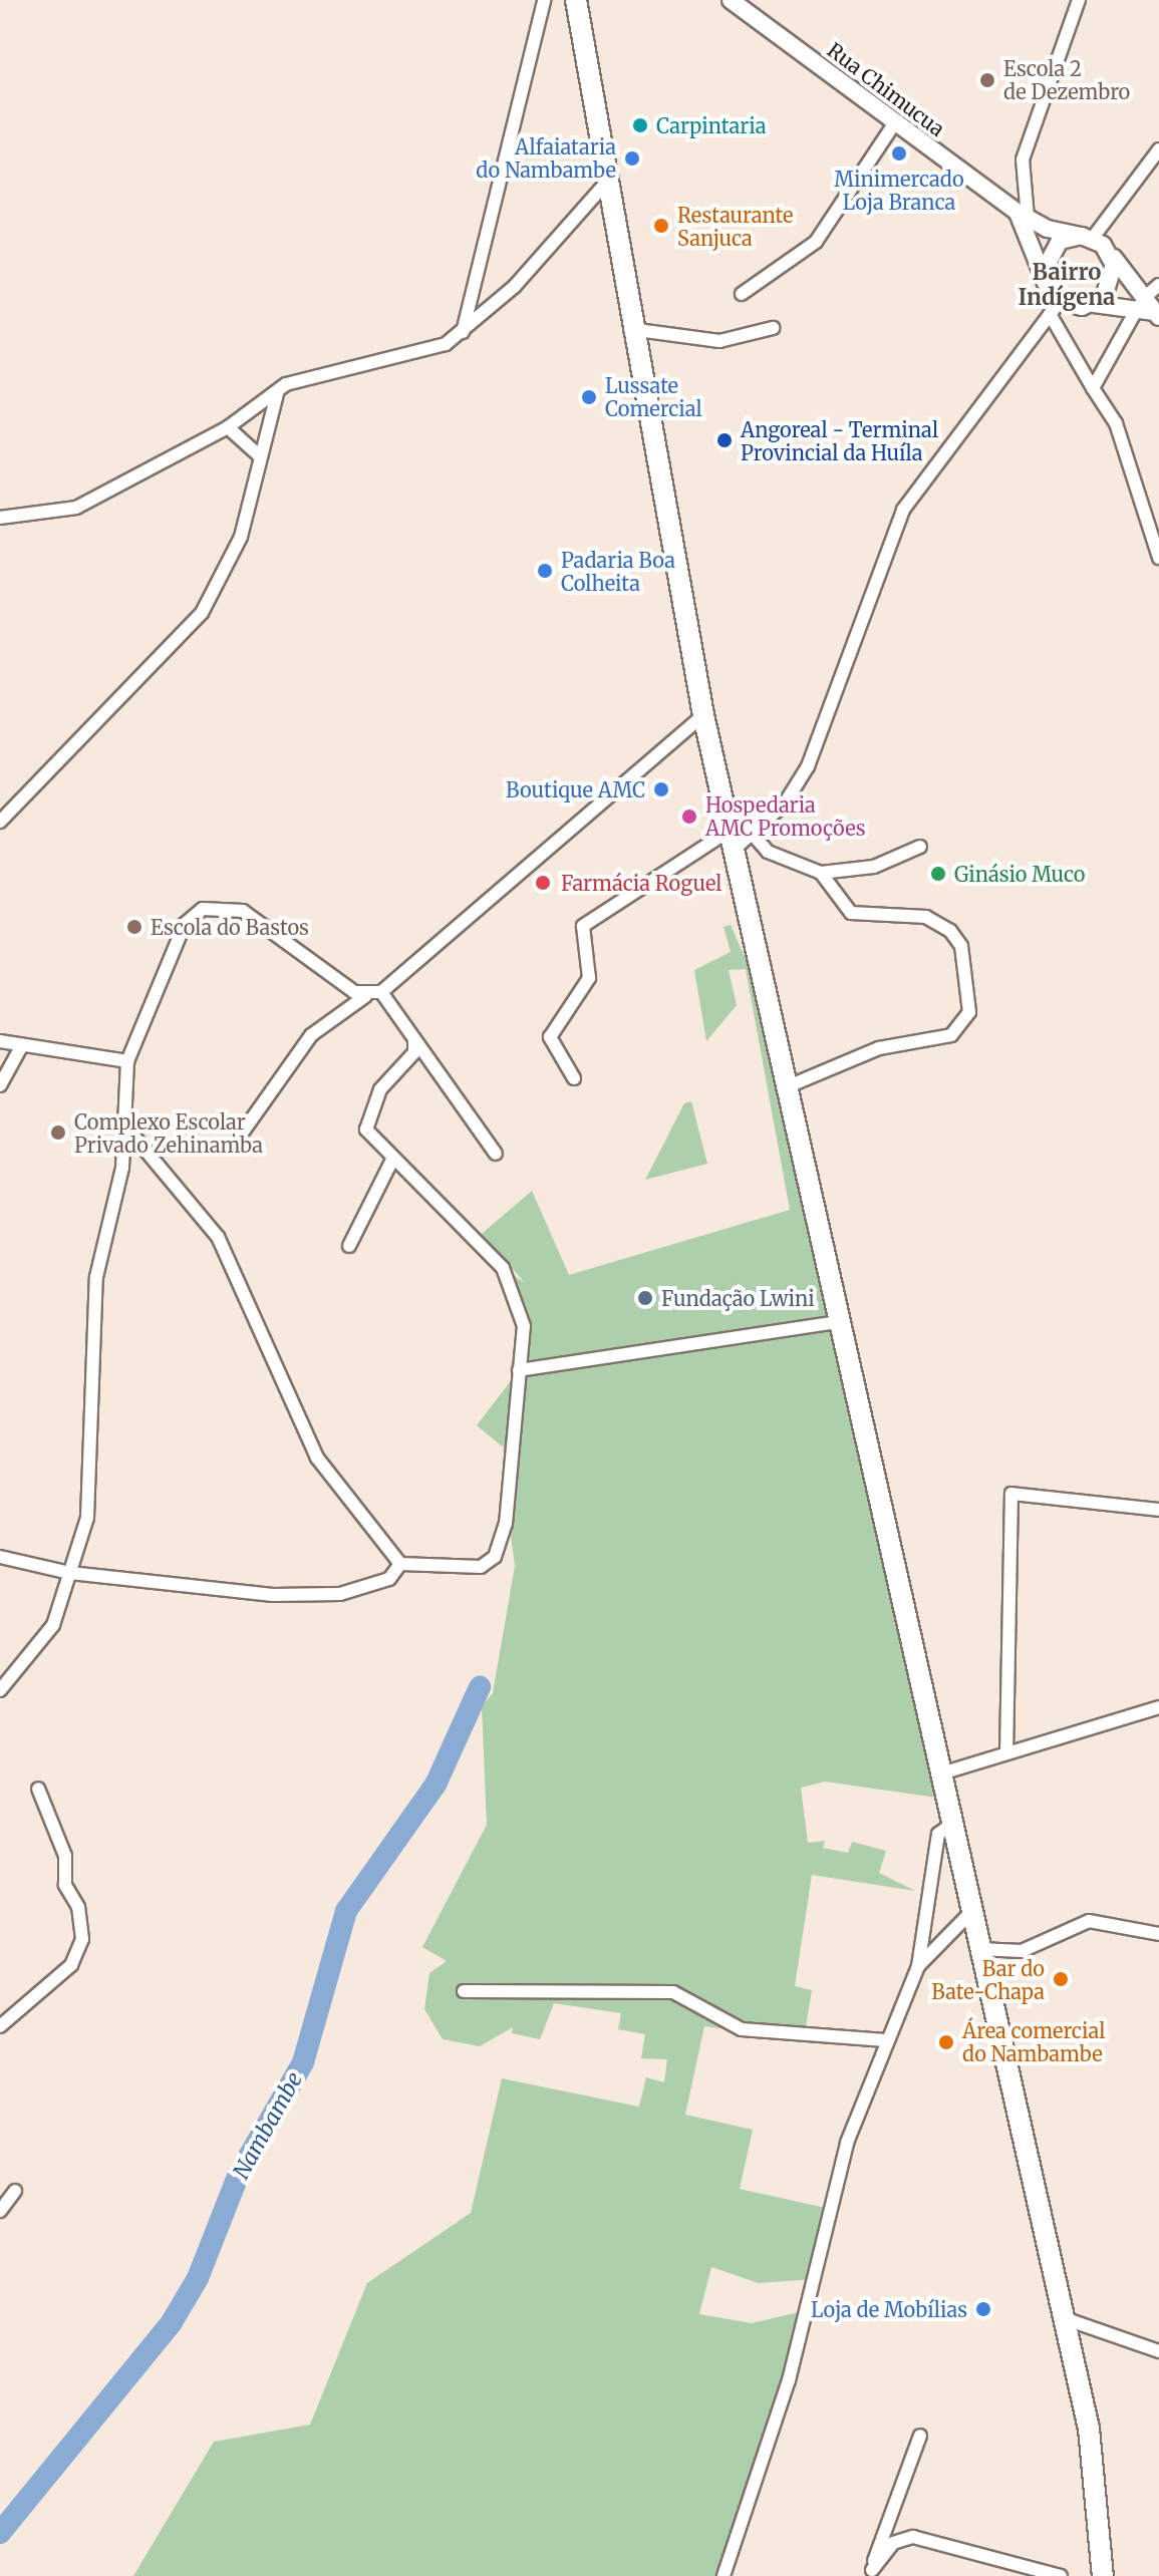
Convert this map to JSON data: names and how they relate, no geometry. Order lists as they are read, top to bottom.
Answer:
{
  "streets": {
    "street": ["Rua Chimucua"]
  },
  "districts": ["Bairro Indígena"],
  "water": ["Nambambe"],
  "places": [
    "Escola 2 de Dezembro",
    "Carpintaria",
    "Minimercado Loja Branca",
    "Alfaiataria do Nambambe",
    "Restaurante Sanjuca",
    "Lussate Comercial",
    "Angoreal - Terminal Provincial da Huíla",
    "Padaria Boa Colheita",
    "Boutique AMC",
    "Hospedaria AMC Promoções",
    "Ginásio Muco",
    "Farmácia Roguel",
    "Escola do Bastos",
    "Complexo Escolar Privado Zehinamba",
    "Fundação Lwini",
    "Bar do Bate-Chapa",
    "Área comercial do Nambambe",
    "Loja de Mobílias"
  ]
}
